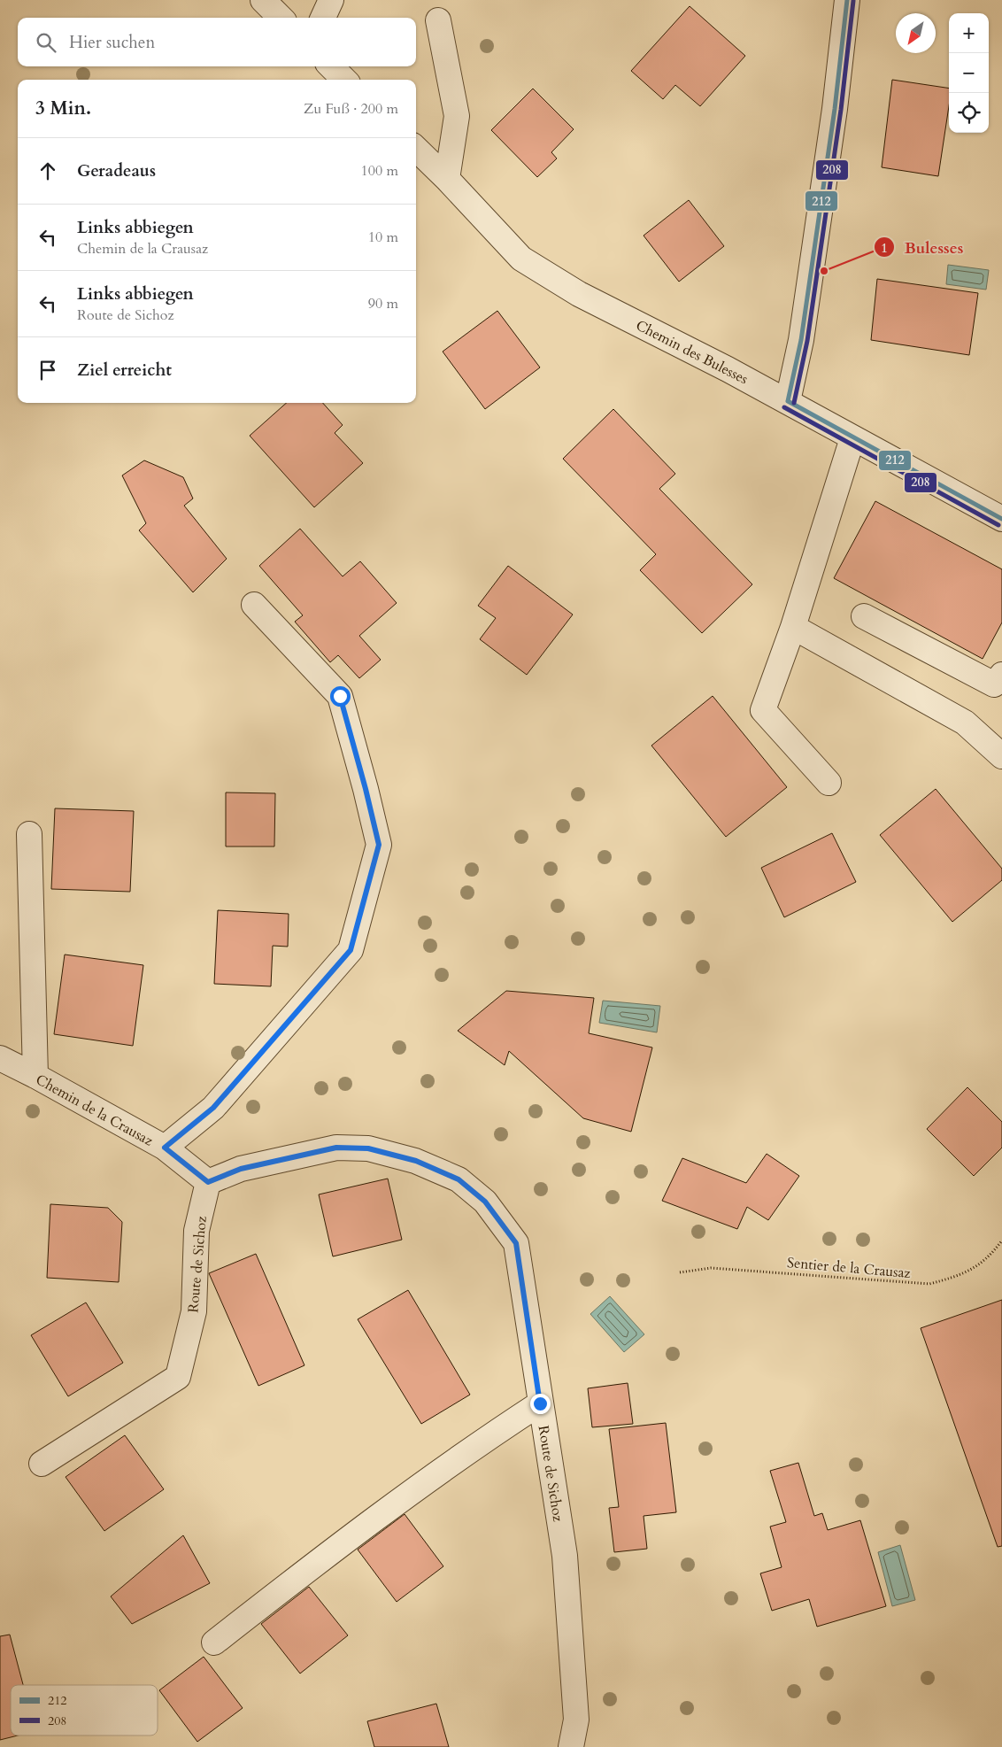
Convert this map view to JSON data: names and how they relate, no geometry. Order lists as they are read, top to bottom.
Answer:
{
  "streets": {
    "street": ["Chemin des Bulesses", "Chemin de la Crausaz", "Route de Sichoz"],
    "path": ["Sentier de la Crausaz"]
  },
  "crossings": [
    ["Chemin de la Crausaz", "Route de Sichoz"]
  ],
  "places": ["Bulesses"],
  "lines": ["transit line 212", "transit line 208"],
  "legend": ["212", "208"],
  "north": "bottom left",
  "page": {
    "map_buttons": ["+", "−"],
    "search": "Hier suchen",
    "heading": ["3 Min.", "Zu Fuß · 200 m"],
    "list": [
      ["Geradeaus", "100 m"],
      ["Links abbiegen", "Chemin de la Crausaz", "10 m"],
      ["Links abbiegen", "Route de Sichoz", "90 m"],
      "Ziel erreicht"
    ]
  }
}
